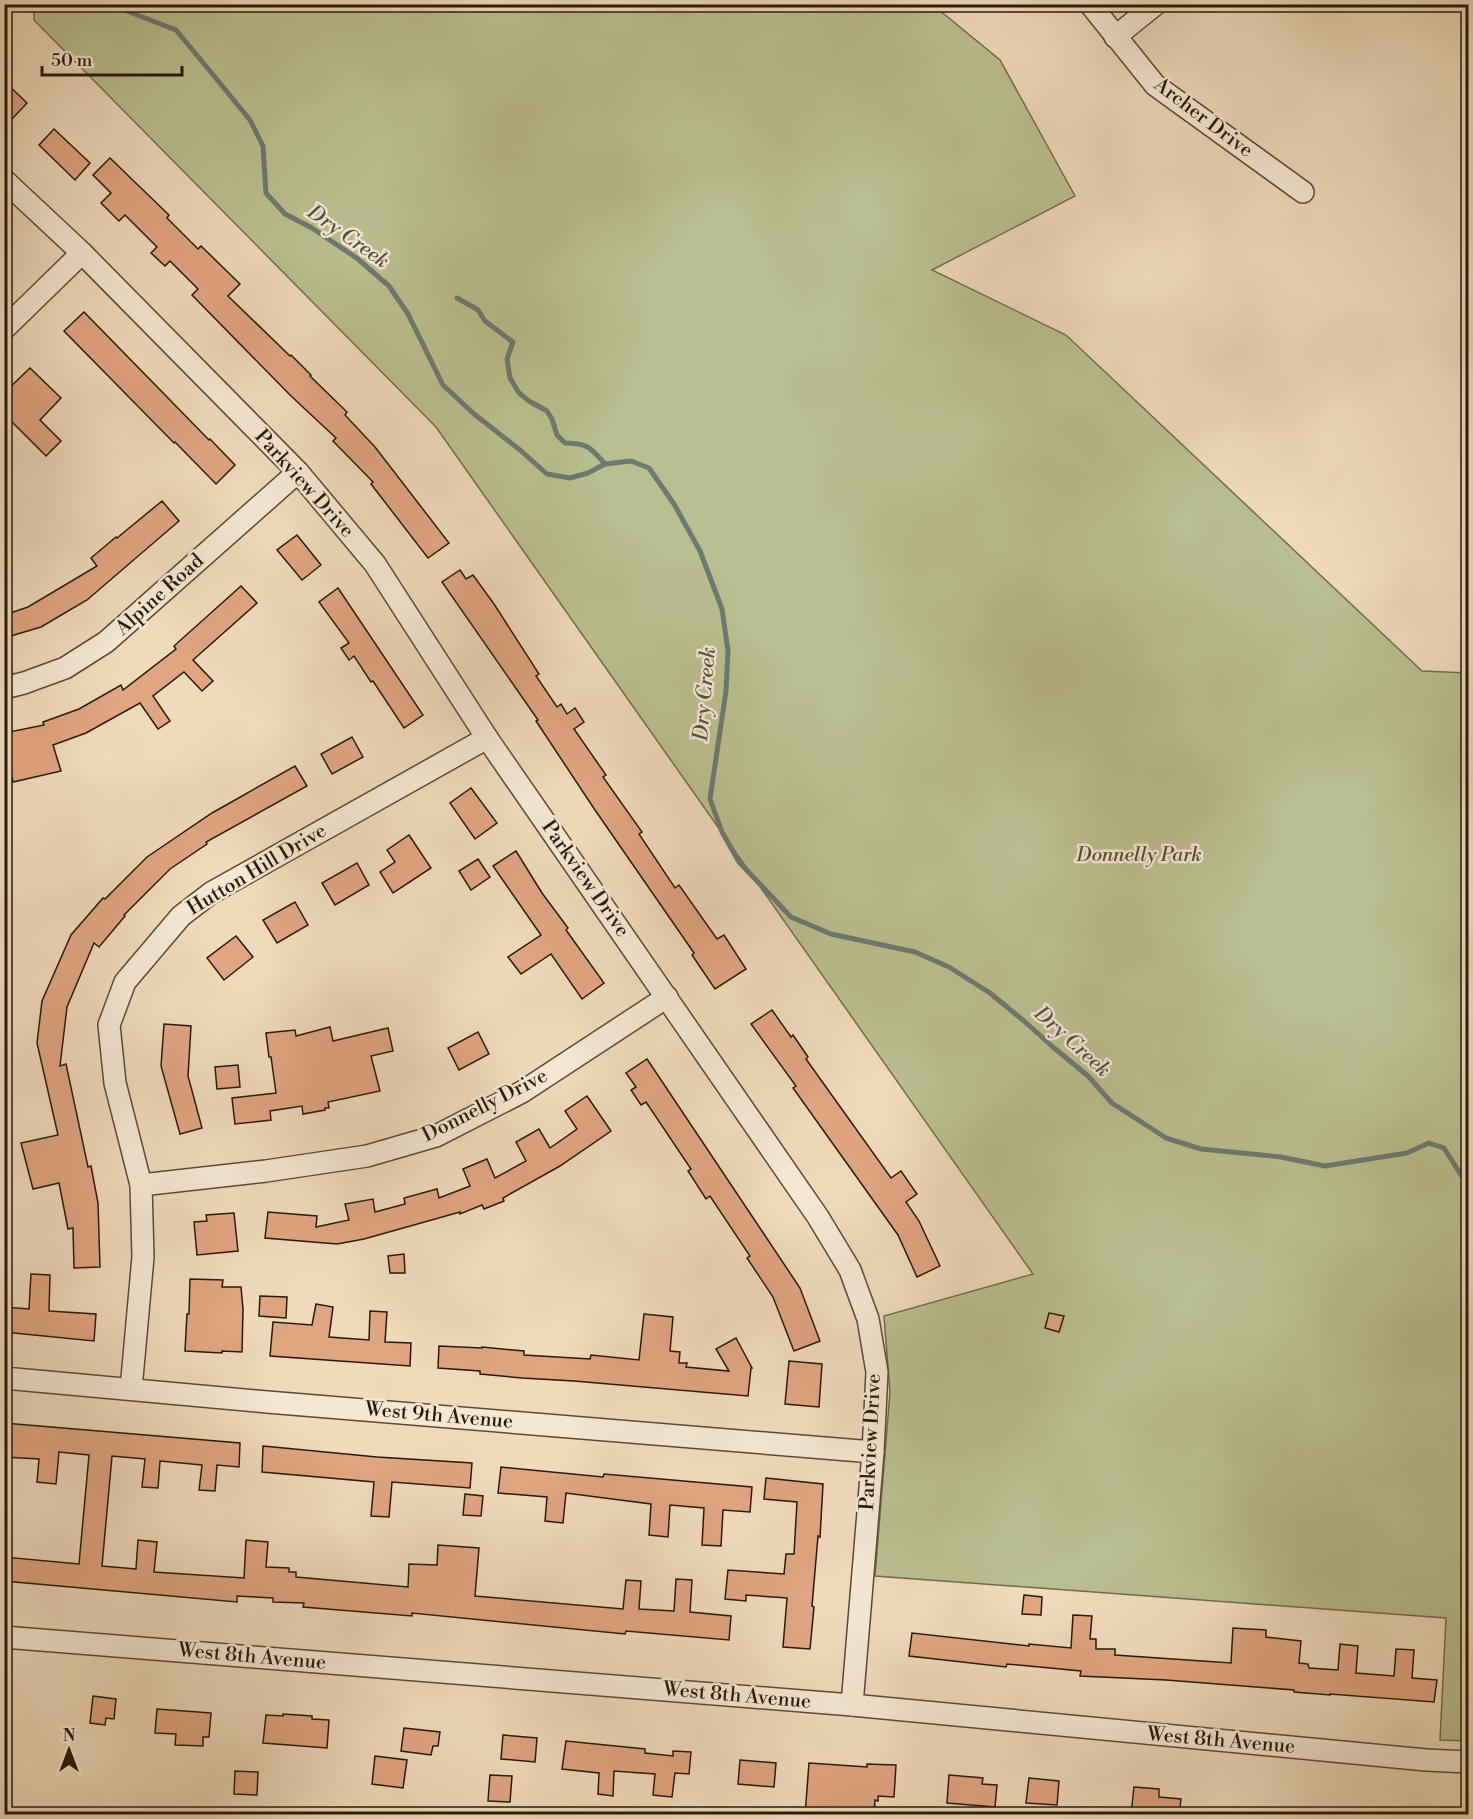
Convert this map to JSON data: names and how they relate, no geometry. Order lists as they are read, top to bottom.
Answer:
{
  "streets": {
    "street": [
      "Archer Drive",
      "Parkview Drive",
      "Alpine Road",
      "Hutton Hill Drive",
      "Donnelly Drive",
      "West 9th Avenue",
      "West 8th Avenue"
    ]
  },
  "crossings": [
    ["Parkview Drive", "Alpine Road"],
    ["Parkview Drive", "Hutton Hill Drive"],
    ["Parkview Drive", "Donnelly Drive"],
    ["Parkview Drive", "West 9th Avenue"],
    ["Parkview Drive", "West 8th Avenue"],
    ["Hutton Hill Drive", "Donnelly Drive"],
    ["Hutton Hill Drive", "West 9th Avenue"]
  ],
  "water": ["Dry Creek"],
  "parks": ["Donnelly Park"],
  "scale_bar": "50 m",
  "north": "top"
}
